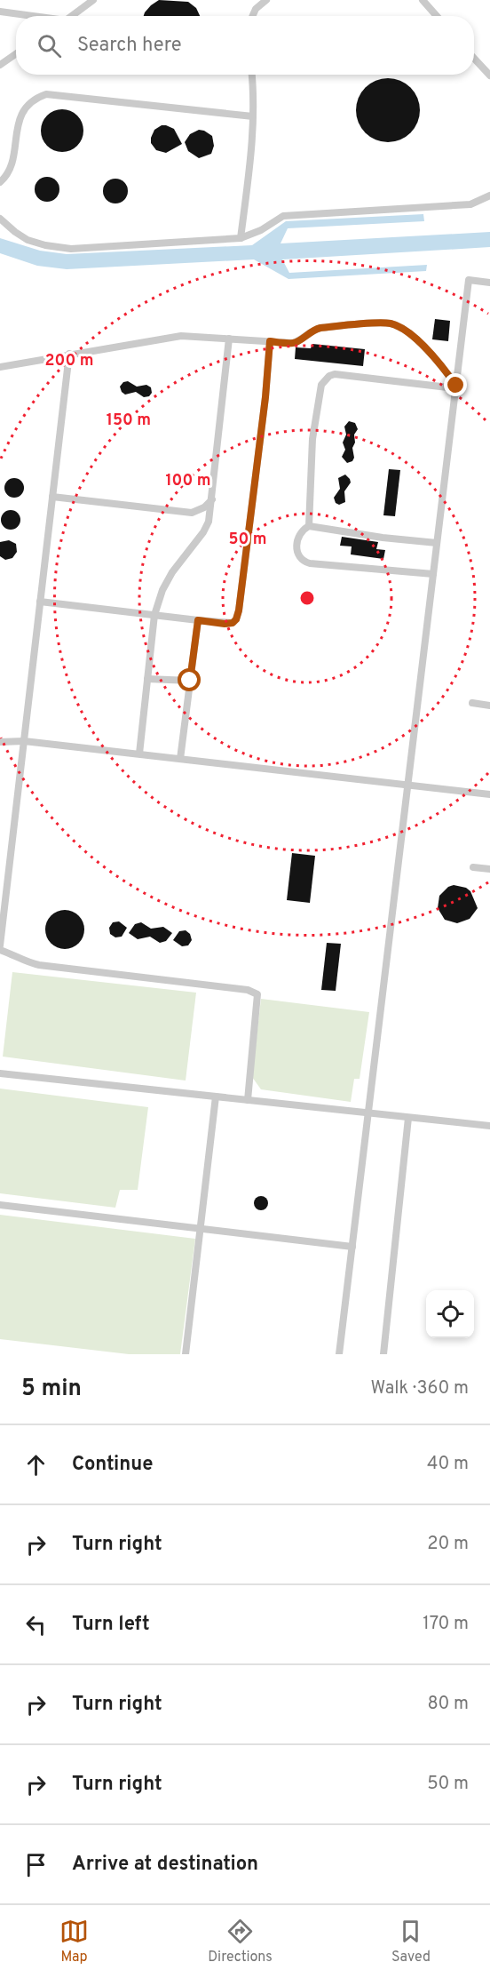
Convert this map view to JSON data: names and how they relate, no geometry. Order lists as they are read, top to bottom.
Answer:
{
  "page": {
    "search": "Search here",
    "heading": ["5 min", "Walk · 360 m"],
    "list": [
      ["Continue", "40 m"],
      ["Turn right", "20 m"],
      ["Turn left", "170 m"],
      ["Turn right", "80 m"],
      ["Turn right", "50 m"],
      "Arrive at destination"
    ],
    "nav": ["Map", "Directions", "Saved"]
  },
  "rings": [
    "200 m",
    "150 m",
    "100 m",
    "50 m"
  ]
}
